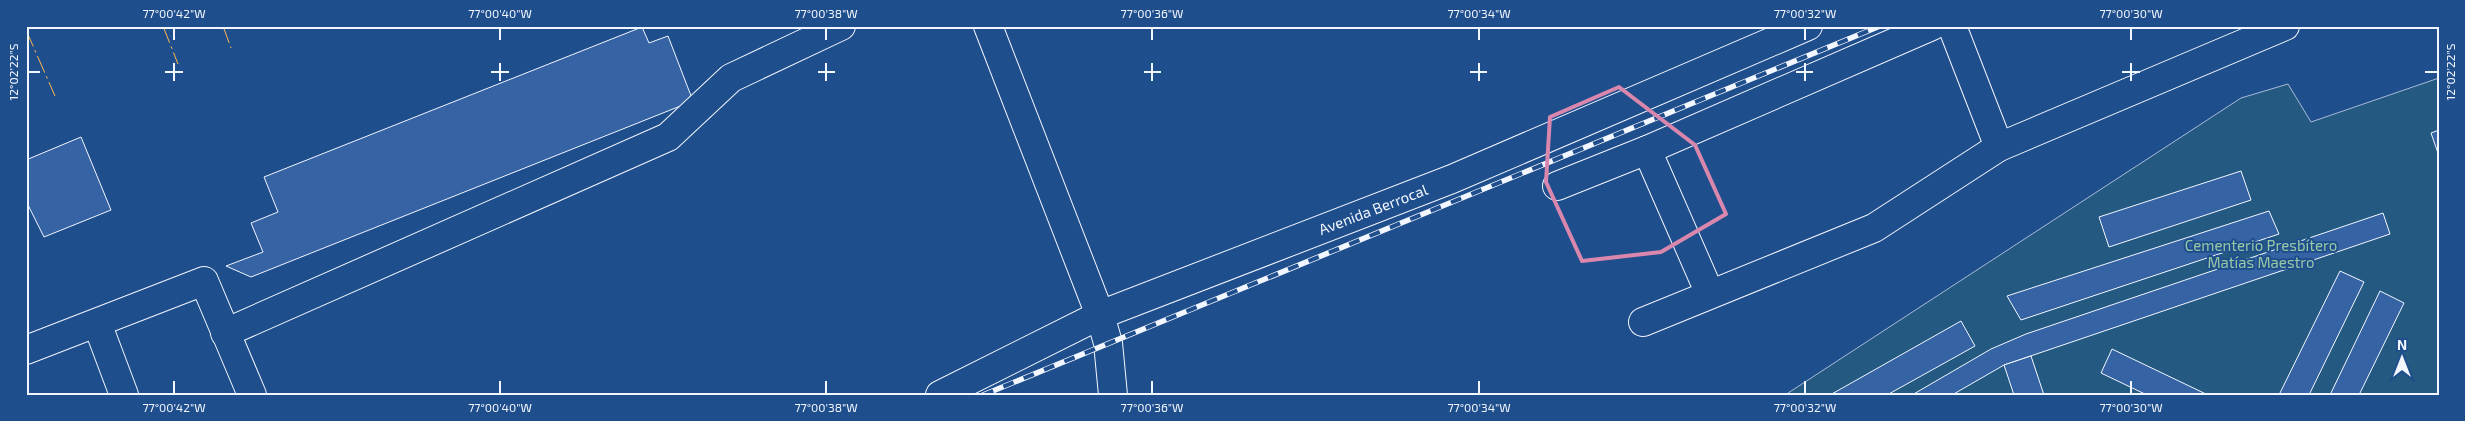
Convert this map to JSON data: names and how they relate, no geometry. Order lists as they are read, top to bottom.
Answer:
{
  "streets": {
    "street": ["Avenida Berrocal"]
  },
  "parks": ["Cementerio Presbítero Matías Maestro"],
  "north": "top",
  "coordinates": [
    "77°00'42\"W",
    "77°00'40\"W",
    "77°00'38\"W",
    "77°00'36\"W",
    "77°00'34\"W",
    "77°00'32\"W",
    "77°00'30\"W",
    "12°02'22\"S"
  ]
}
